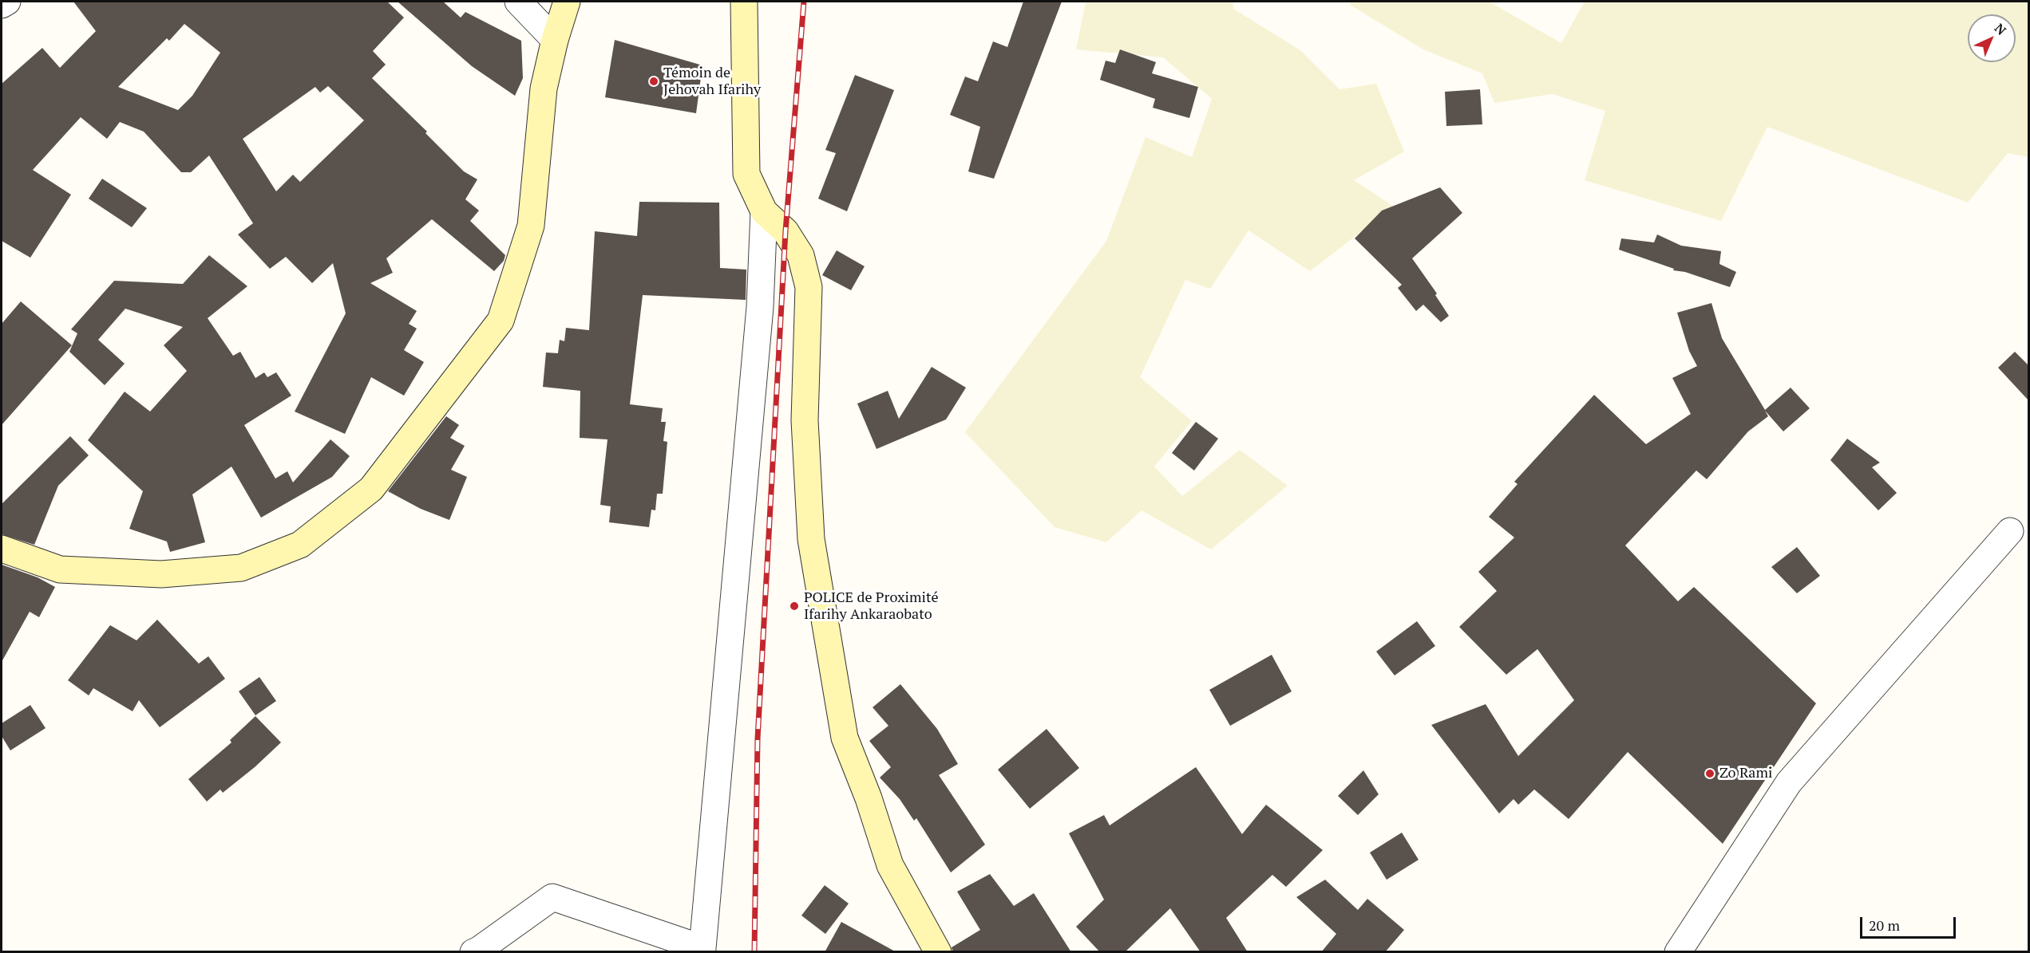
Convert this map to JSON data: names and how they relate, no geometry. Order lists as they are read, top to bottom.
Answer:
{
  "places": ["Témoin de Jehovah Ifarihy", "POLICE de Proximité Ifarihy Ankaraobato", "Zo Rami"],
  "scale_bar": "20 m",
  "north": "top right"
}
